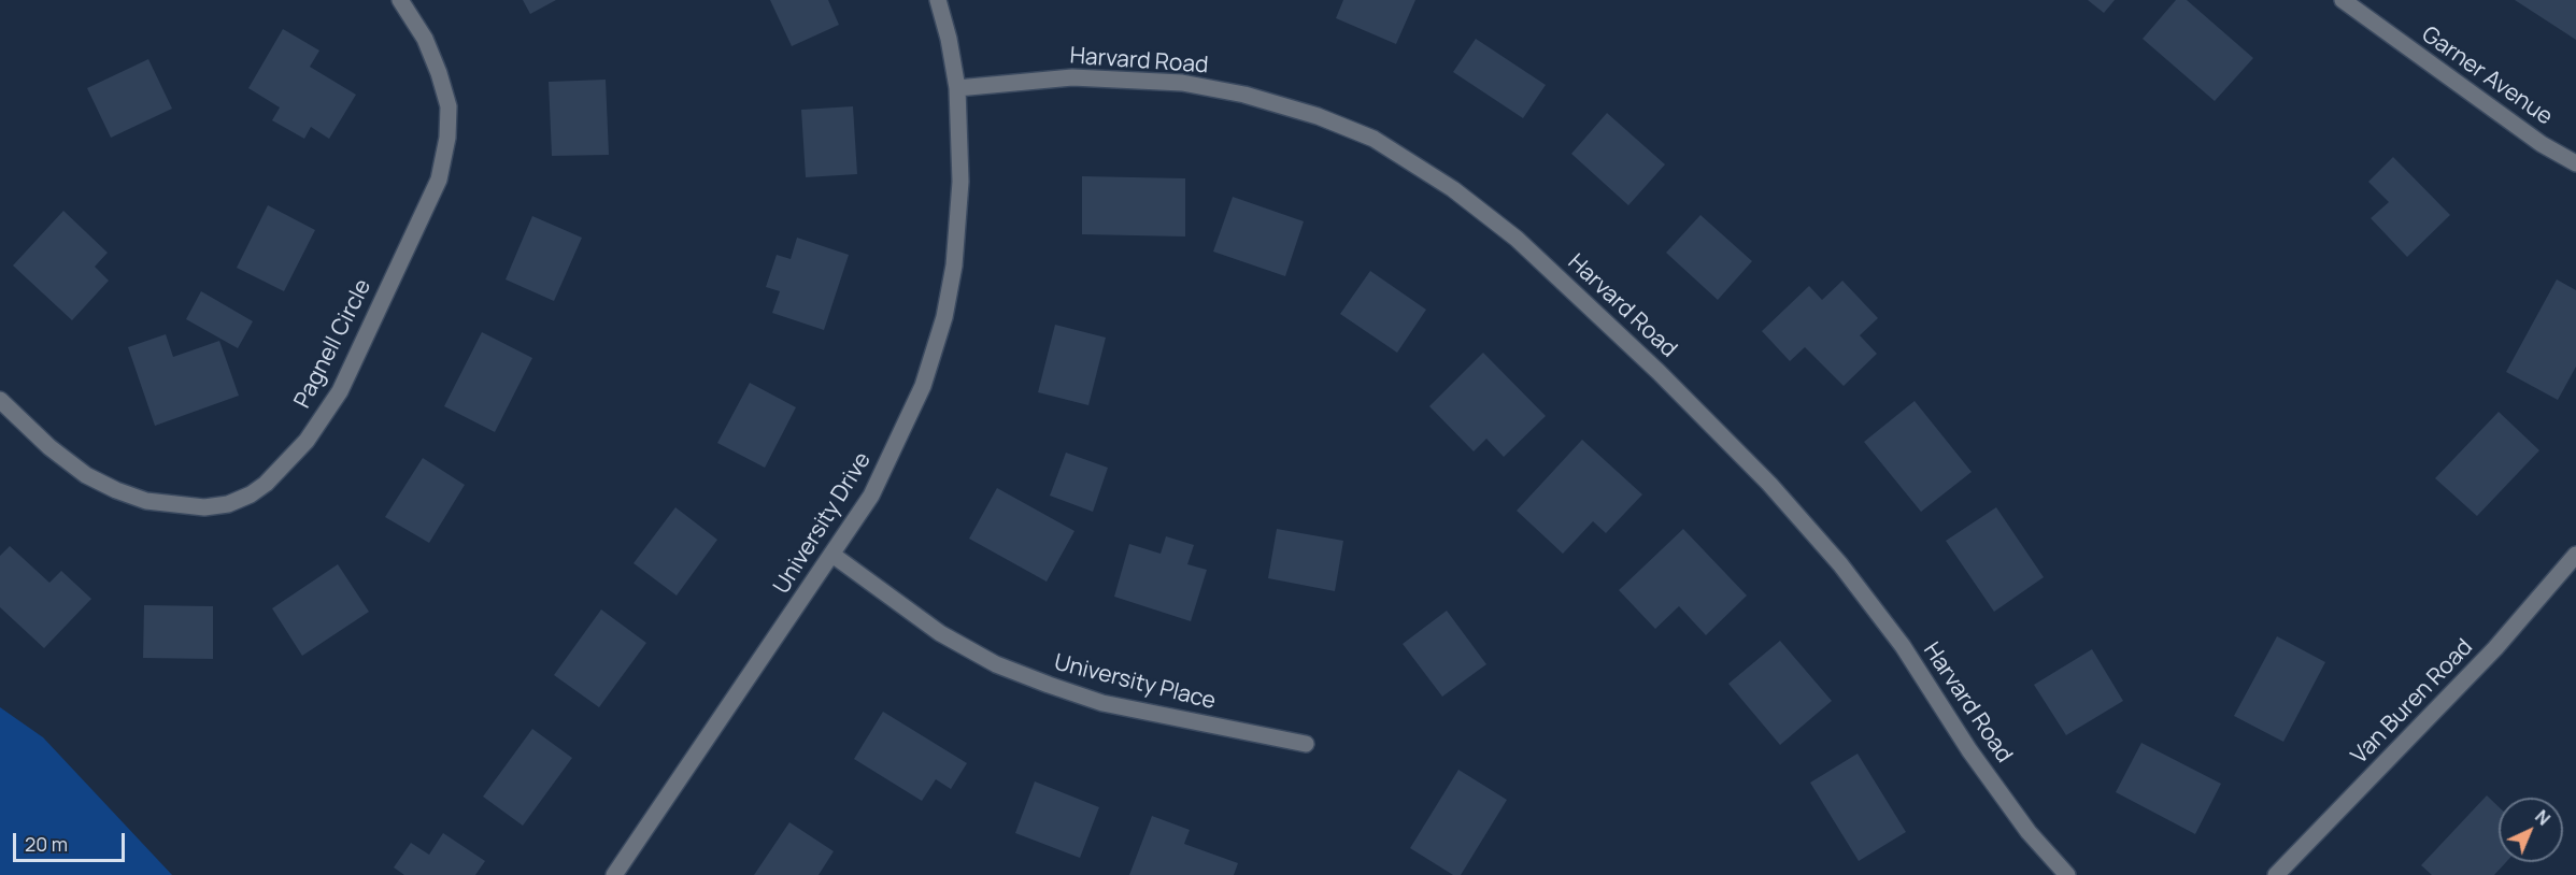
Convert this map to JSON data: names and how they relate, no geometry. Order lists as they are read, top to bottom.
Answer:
{
  "streets": {
    "street": [
      "Harvard Road",
      "Garner Avenue",
      "Pagnell Circle",
      "University Drive",
      "University Place",
      "Van Buren Road"
    ]
  },
  "crossings": [
    ["Harvard Road", "University Drive"],
    ["University Drive", "University Place"]
  ],
  "scale_bar": "20 m",
  "north": "top right"
}
